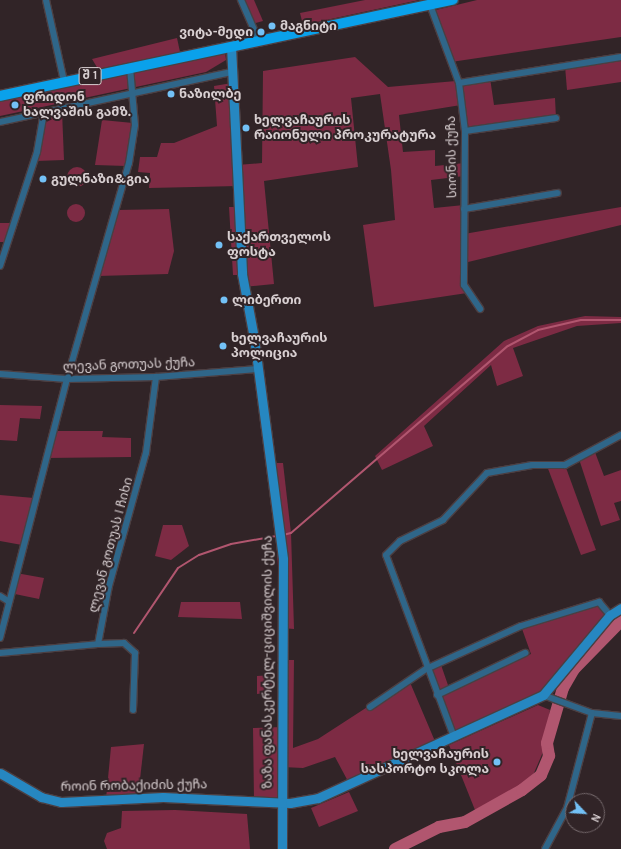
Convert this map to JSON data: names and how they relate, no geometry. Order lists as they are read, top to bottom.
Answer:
{
  "streets": {
    "main road": ["შ 1"],
    "street": [
      "სიონის ქუჩა",
      "ლევან გოთუას ქუჩა",
      "ლევან გოთუას I ჩიხი",
      "ზაზა ფანასკერტელ-ციციშვილის ქუჩა",
      "როინ რობაქიძის ქუჩა"
    ]
  },
  "crossings": [
    ["შ 1", "სიონის ქუჩა"],
    ["შ 1", "ზაზა ფანასკერტელ-ციციშვილის ქუჩა"],
    ["ლევან გოთუას ქუჩა", "ლევან გოთუას I ჩიხი"],
    ["ლევან გოთუას ქუჩა", "ზაზა ფანასკერტელ-ციციშვილის ქუჩა"],
    ["ზაზა ფანასკერტელ-ციციშვილის ქუჩა", "როინ რობაქიძის ქუჩა"]
  ],
  "places": [
    "მაგნიტი",
    "ვიტა-მედი",
    "ნაზილბე",
    "ფრიდონ ხალვაშის გამზ.",
    "ხელვაჩაურის რაიონული პროკურატურა",
    "გულნაზი&გია",
    "საქართველოს ფოსტა",
    "ლიბერთი",
    "ხელვაჩაურის პოლიცია",
    "ხელვაჩაურის სასპორტო სკოლა"
  ],
  "north": "bottom right"
}
